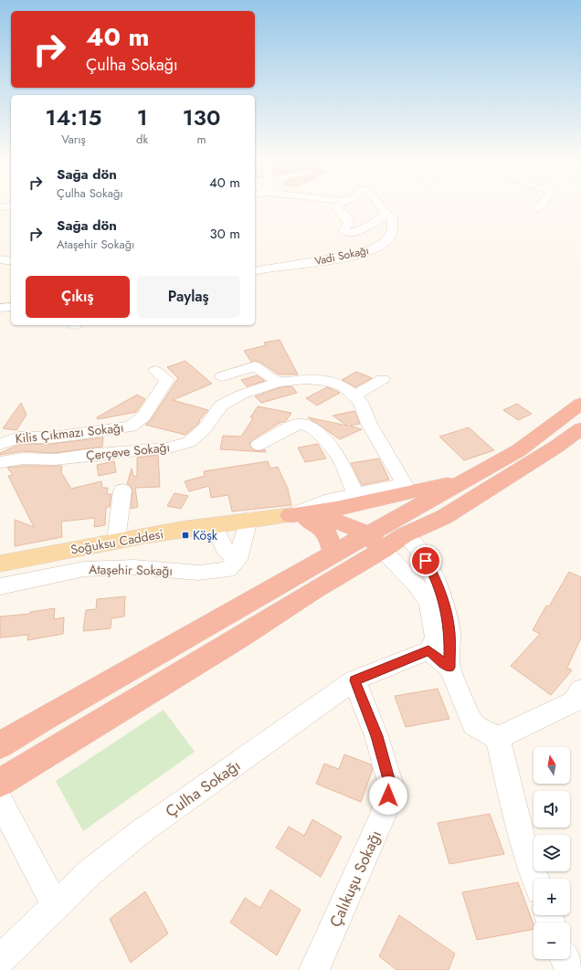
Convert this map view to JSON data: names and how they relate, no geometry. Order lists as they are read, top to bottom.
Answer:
{
  "streets": {
    "main road": ["Soğuksu Caddesi"],
    "street": [
      "Vadi Sokağı",
      "Kilis Çıkmazı Sokağı",
      "Çerçeve Sokağı",
      "Ataşehir Sokağı",
      "Çulha Sokağı",
      "Çalıkuşu Sokağı"
    ]
  },
  "crossings": [
    ["Çerçeve Sokağı", "Soğuksu Caddesi"],
    ["Çulha Sokağı", "Çalıkuşu Sokağı"]
  ],
  "places": {
    "transit": ["Köşk"]
  },
  "north": "top",
  "page": {
    "turn": ["40 m", "Çulha Sokağı"],
    "eta": [
      "14:15",
      "Varış",
      "1",
      "dk",
      "130",
      "m"
    ],
    "list": [
      {
        "name": "Sağa dön",
        "note": "Çulha Sokağı",
        "value": "40 m"
      },
      {
        "name": "Sağa dön",
        "note": "Ataşehir Sokağı",
        "value": "30 m"
      }
    ],
    "buttons": ["Çıkış", "Paylaş"],
    "map_buttons": ["+", "−"]
  }
}
